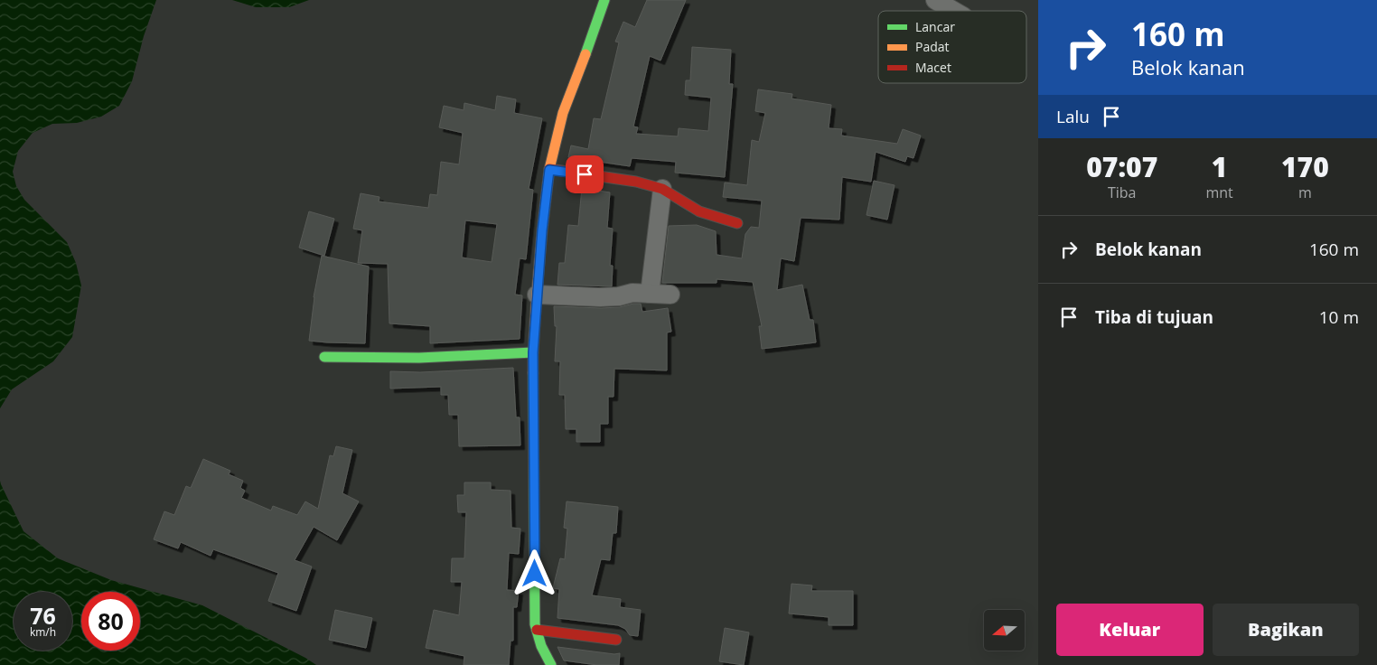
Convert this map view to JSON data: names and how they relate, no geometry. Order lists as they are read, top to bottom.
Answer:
{
  "legend": ["Lancar", "Padat", "Macet"],
  "north": "left",
  "page": {
    "turn": ["160 m", "Belok kanan"],
    "then": "Lalu",
    "eta": [
      "07:07",
      "Tiba",
      "1",
      "mnt",
      "170",
      "m"
    ],
    "list": [
      {
        "name": "Belok kanan",
        "value": "160 m"
      },
      {
        "name": "Tiba di tujuan",
        "value": "10 m"
      }
    ],
    "speed": "76 km/h",
    "limit": "80",
    "buttons": ["Keluar", "Bagikan"]
  }
}
